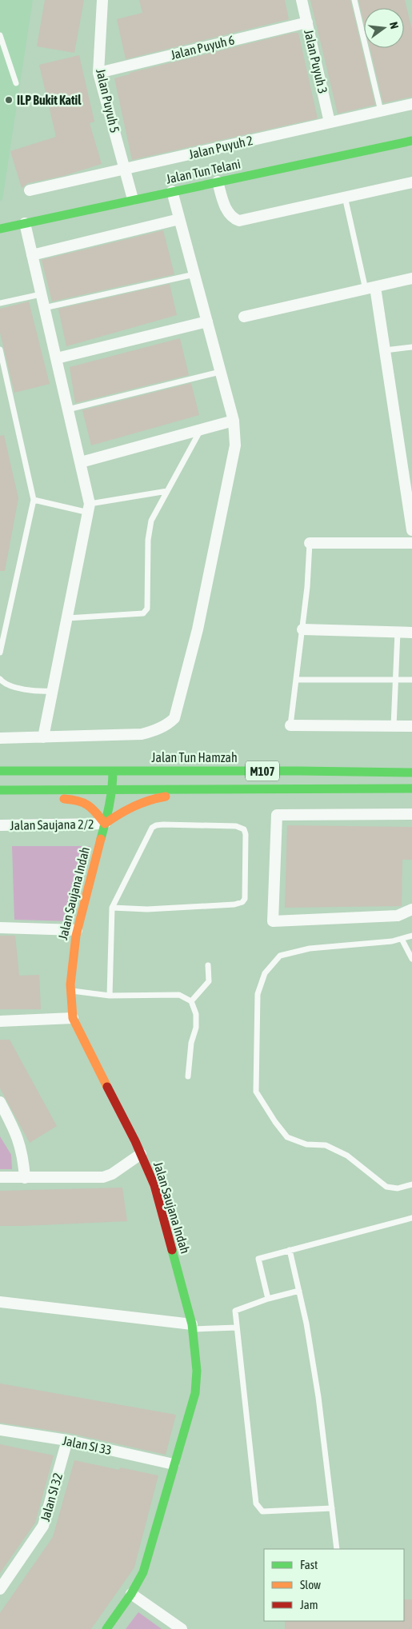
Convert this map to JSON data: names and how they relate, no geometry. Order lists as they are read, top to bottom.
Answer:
{
  "streets": {
    "street": [
      "Jalan Puyuh 6",
      "Jalan Puyuh 3",
      "Jalan Puyuh 5",
      "Jalan Puyuh 2",
      "Jalan Tun Telani",
      "Jalan Tun Hamzah",
      "M107",
      "Jalan Saujana 2/2",
      "Jalan Saujana Indah",
      "Jalan SI 33",
      "Jalan SI 32"
    ]
  },
  "crossings": [
    ["Jalan Puyuh 6", "Jalan Puyuh 3"],
    ["Jalan Puyuh 6", "Jalan Puyuh 5"],
    ["Jalan Puyuh 3", "Jalan Puyuh 2"],
    ["Jalan Puyuh 5", "Jalan Puyuh 2"],
    ["Jalan Puyuh 5", "Jalan Tun Telani"],
    ["Jalan Tun Hamzah", "Jalan Saujana Indah"],
    ["M107", "Jalan Saujana Indah"],
    ["Jalan Saujana 2/2", "Jalan Saujana Indah"],
    ["Jalan Saujana Indah", "Jalan SI 33"],
    ["Jalan SI 33", "Jalan SI 32"]
  ],
  "places": ["ILP Bukit Katil"],
  "legend": ["Fast", "Slow", "Jam"],
  "north": "right"
}
